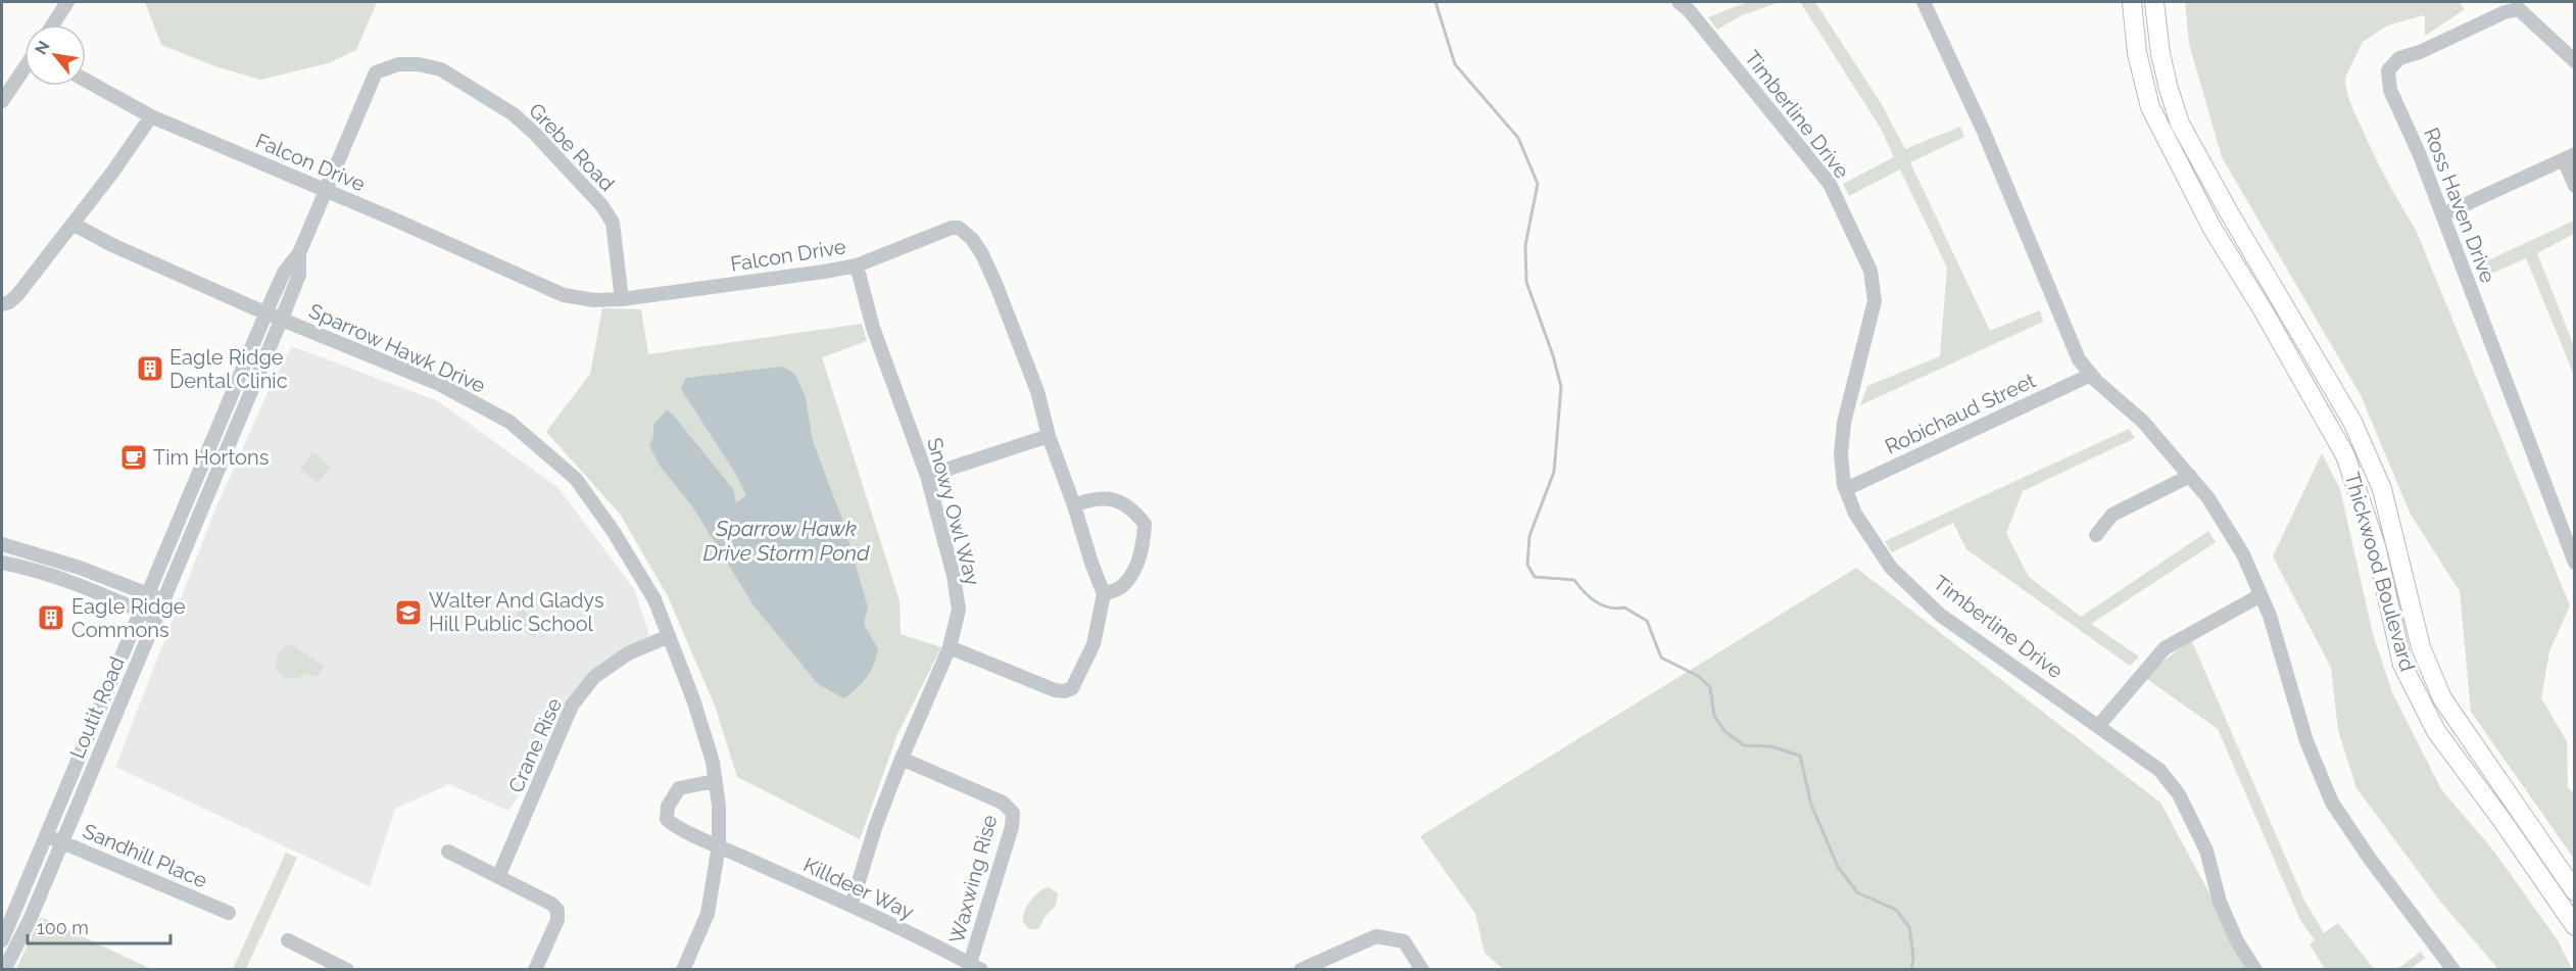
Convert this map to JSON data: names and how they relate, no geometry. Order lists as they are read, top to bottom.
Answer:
{
  "streets": {
    "main road": ["Thickwood Boulevard"],
    "street": [
      "Timberline Drive",
      "Grebe Road",
      "Falcon Drive",
      "Ross Haven Drive",
      "Sparrow Hawk Drive",
      "Robichaud Street",
      "Snowy Owl Way",
      "Loutit Road",
      "Crane Rise",
      "Sandhill Place",
      "Waxwing Rise",
      "Killdeer Way"
    ]
  },
  "crossings": [
    ["Timberline Drive", "Robichaud Street"],
    ["Grebe Road", "Falcon Drive"],
    ["Grebe Road", "Loutit Road"],
    ["Falcon Drive", "Snowy Owl Way"],
    ["Falcon Drive", "Loutit Road"],
    ["Sparrow Hawk Drive", "Loutit Road"],
    ["Sparrow Hawk Drive", "Crane Rise"],
    ["Sparrow Hawk Drive", "Killdeer Way"],
    ["Snowy Owl Way", "Waxwing Rise"],
    ["Snowy Owl Way", "Killdeer Way"],
    ["Loutit Road", "Sandhill Place"],
    ["Waxwing Rise", "Killdeer Way"]
  ],
  "water": ["Sparrow Hawk Drive Storm Pond"],
  "places": {
    "building": ["Eagle Ridge Dental Clinic", "Eagle Ridge Commons"],
    "cafe": ["Tim Hortons"],
    "school or university": ["Walter And Gladys Hill Public School"]
  },
  "scale_bar": "100 m",
  "north": "top left"
}
